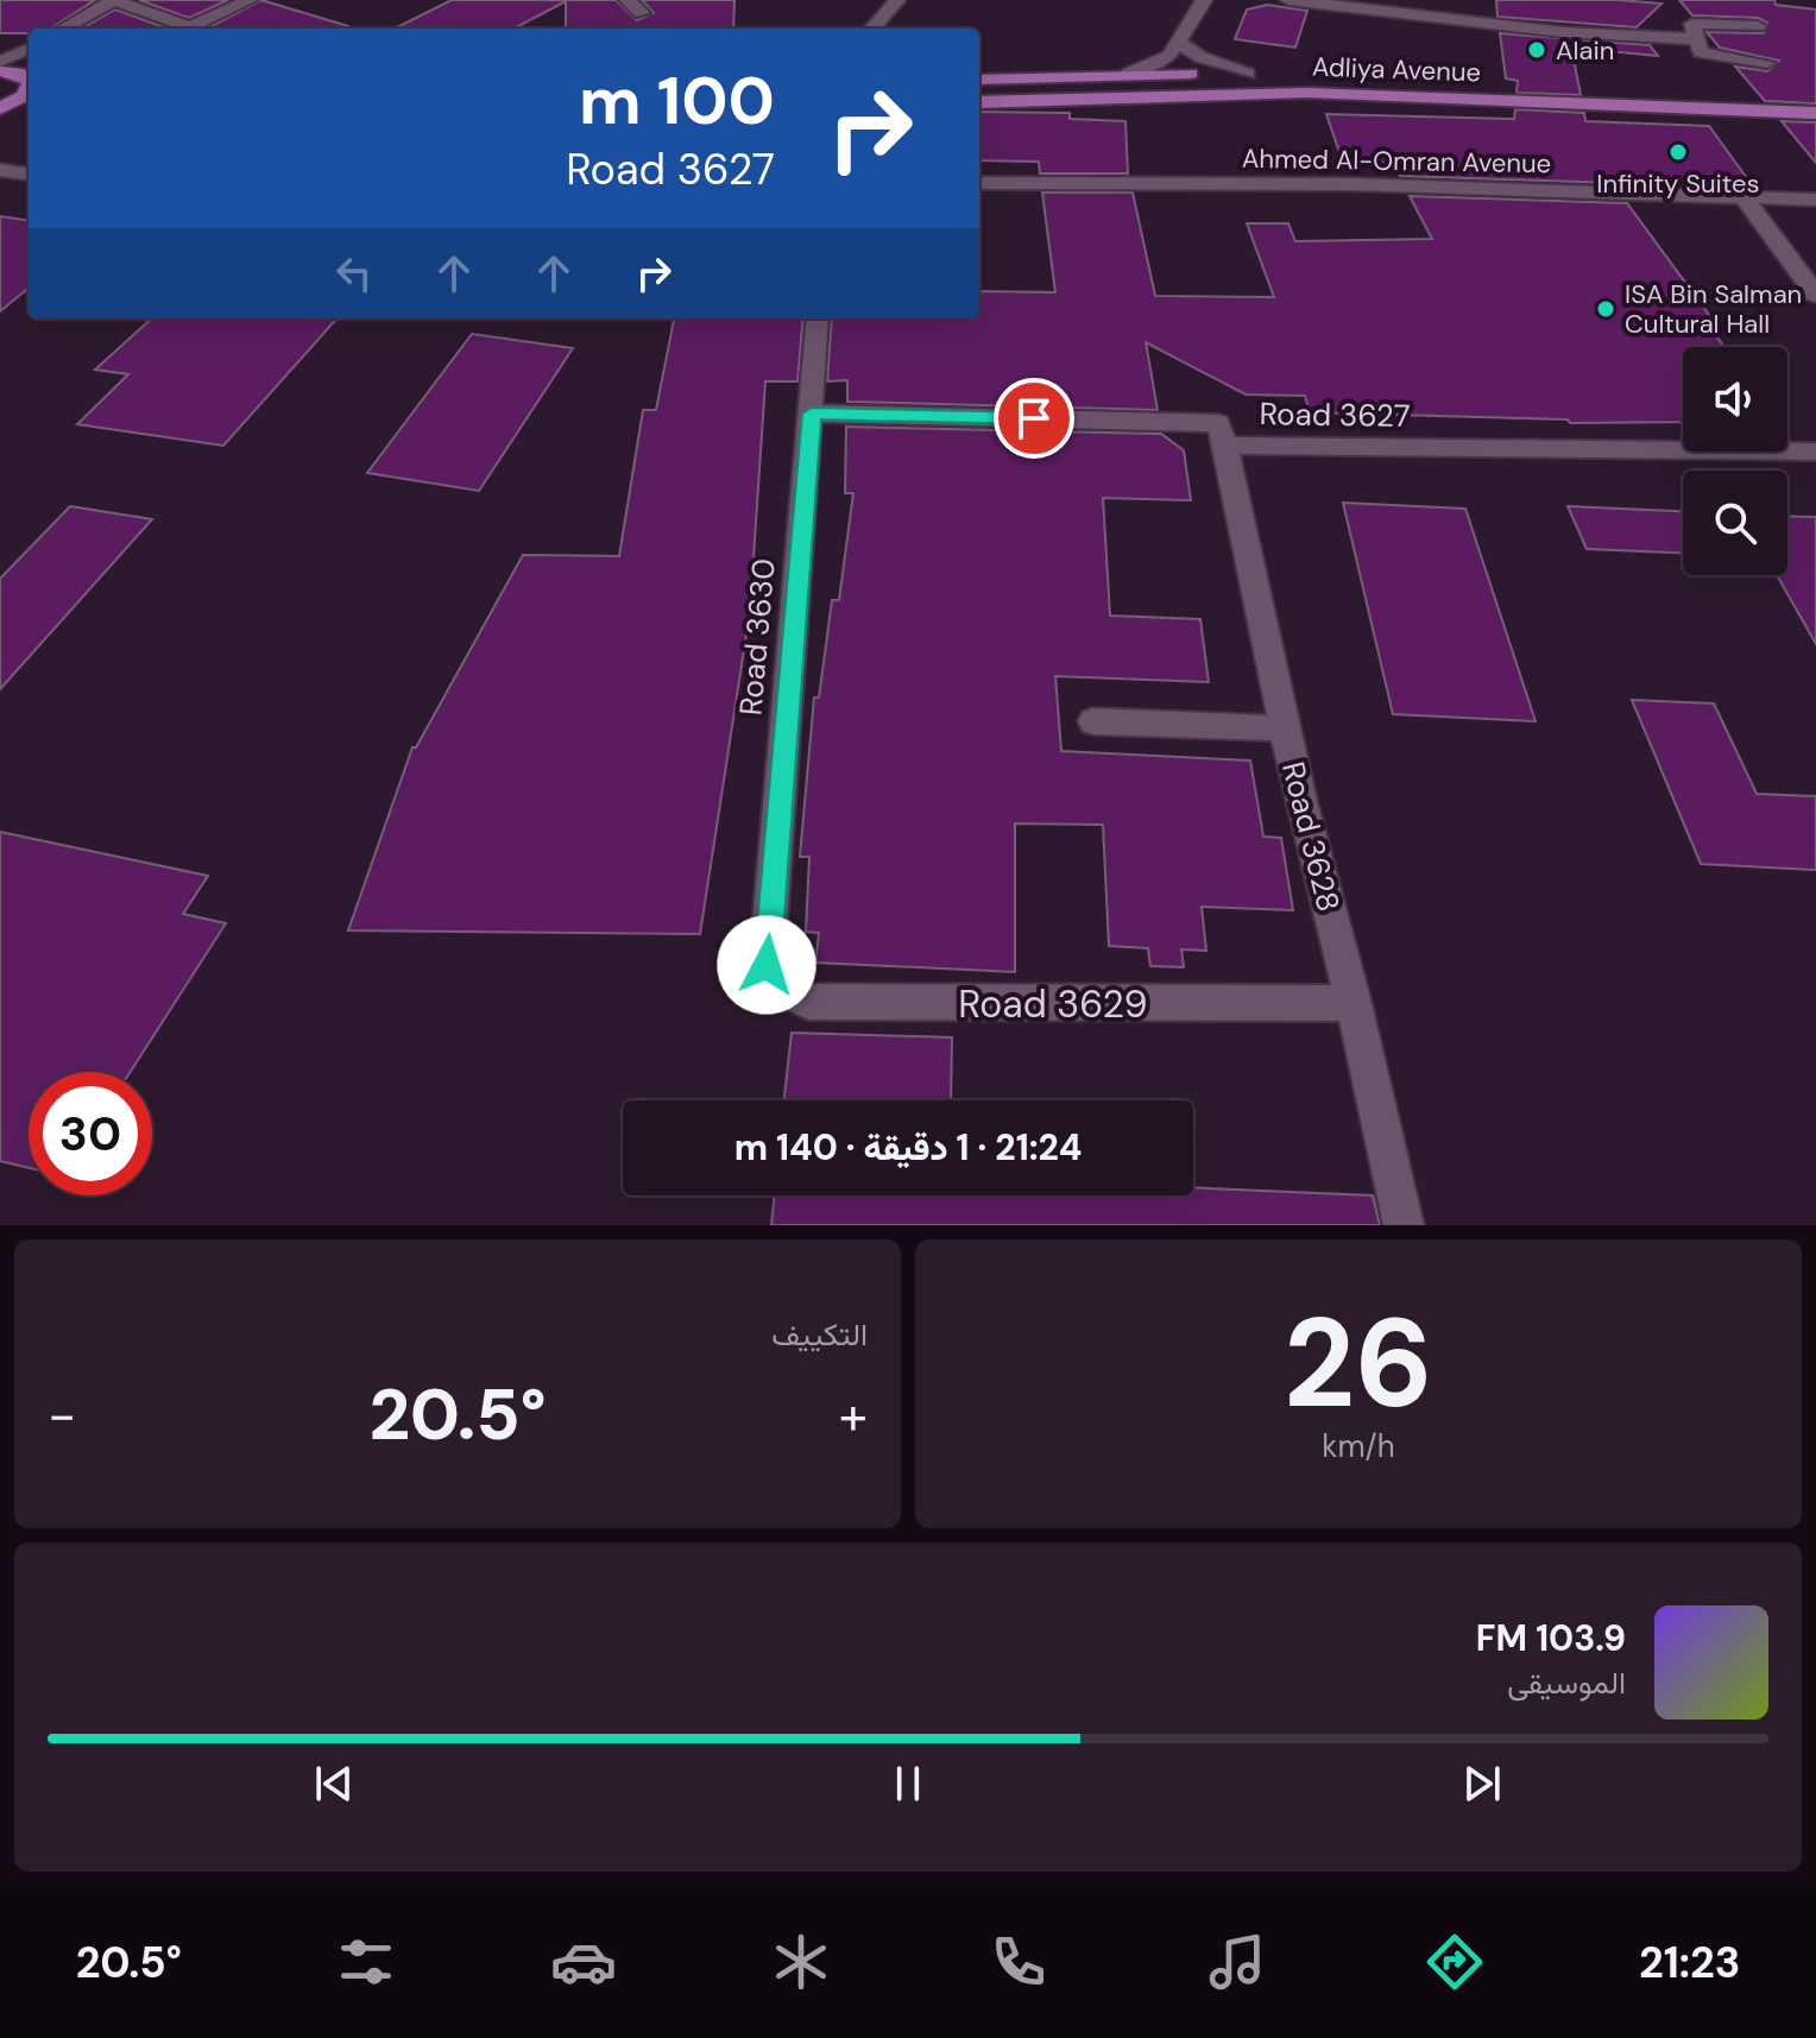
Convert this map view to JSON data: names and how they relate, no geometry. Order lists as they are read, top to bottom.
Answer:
{
  "streets": {
    "main road": ["Adliya Avenue"],
    "street": [
      "Ahmed Al-Omran Avenue",
      "Road 3627",
      "Road 3630",
      "Road 3628",
      "Road 3629"
    ]
  },
  "crossings": [
    ["Road 3627", "Road 3630"],
    ["Road 3627", "Road 3628"],
    ["Road 3630", "Road 3629"],
    ["Road 3628", "Road 3629"]
  ],
  "places": ["Alain", "Infinity Suites", "ISA Bin Salman Cultural Hall"],
  "page": {
    "turn": ["100 m", "Road 3627"],
    "limit": "30",
    "trip": "21:24 · 1 دقيقة · 140 m",
    "tile": [
      ["26", "km/h"],
      "التكييف"
    ],
    "heat": ["−", "20.5°", "+"],
    "song": ["103.9 FM", "الموسيقى"],
    "tabs": ["21:23", "20.5°"]
  }
}
